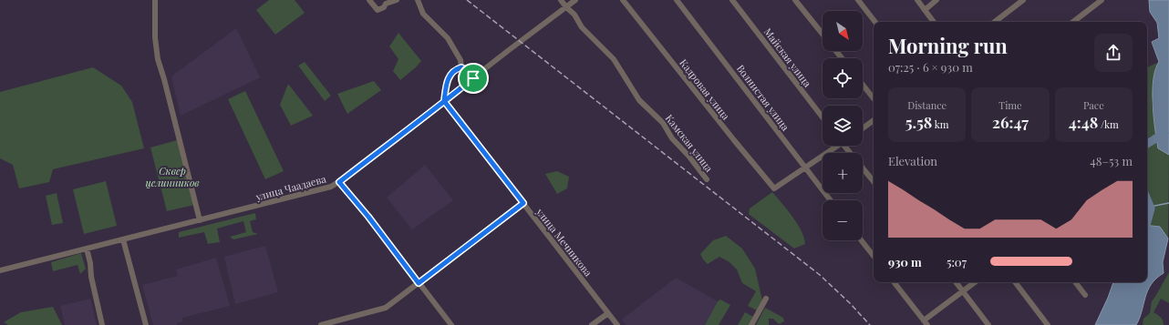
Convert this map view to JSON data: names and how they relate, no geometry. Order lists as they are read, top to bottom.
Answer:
{
  "streets": {
    "street": [
      "Майская улица",
      "Кадровая улица",
      "Волнистая улица",
      "Камская улица",
      "улица Чаадаева",
      "улица Мечникова"
    ]
  },
  "crossings": [
    ["Кадровая улица", "Волнистая улица"],
    ["Камская улица", "улица Чаадаева"],
    ["улица Чаадаева", "улица Мечникова"]
  ],
  "parks": ["Сквер целинников"],
  "north": "bottom right",
  "page": {
    "map_buttons": ["+", "−"],
    "heading": ["Morning run", "07:25 · 6 × 930 m"],
    "stats": [
      ["Distance", "5.58 km"],
      ["Time", "26:47"],
      ["Pace", "4:48 /km"]
    ],
    "chart": ["Elevation", "48–53 m"],
    "list": [
      {
        "name": "930 m",
        "note": "5:07"
      }
    ]
  }
}
